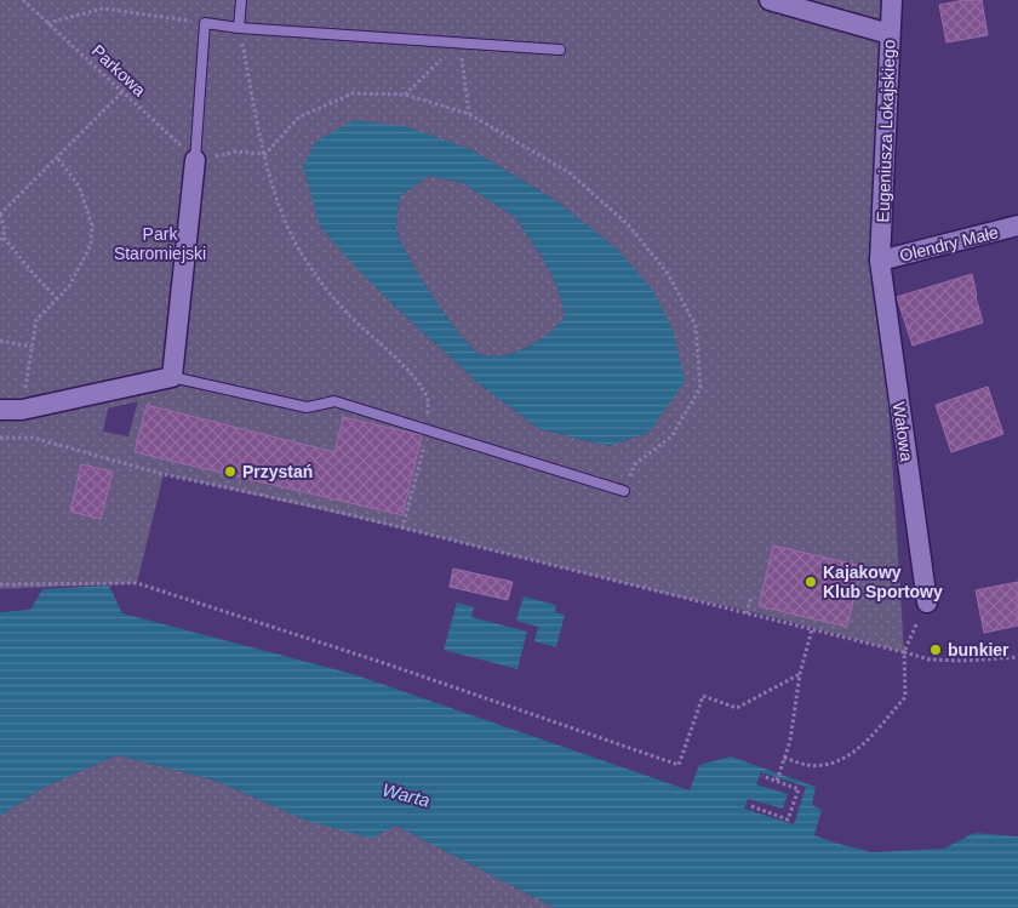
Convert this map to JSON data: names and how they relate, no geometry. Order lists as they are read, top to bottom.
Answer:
{
  "streets": {
    "street": ["Eugeniusza Lokajskiego", "Olendry Małe", "Wałowa"],
    "path": ["Parkowa"]
  },
  "crossings": [
    ["Eugeniusza Lokajskiego", "Olendry Małe"],
    ["Eugeniusza Lokajskiego", "Wałowa"],
    ["Olendry Małe", "Wałowa"]
  ],
  "water": ["Warta"],
  "parks": ["Park Staromiejski"],
  "places": ["Przystań", "Kajakowy Klub Sportowy", "bunkier"]
}
